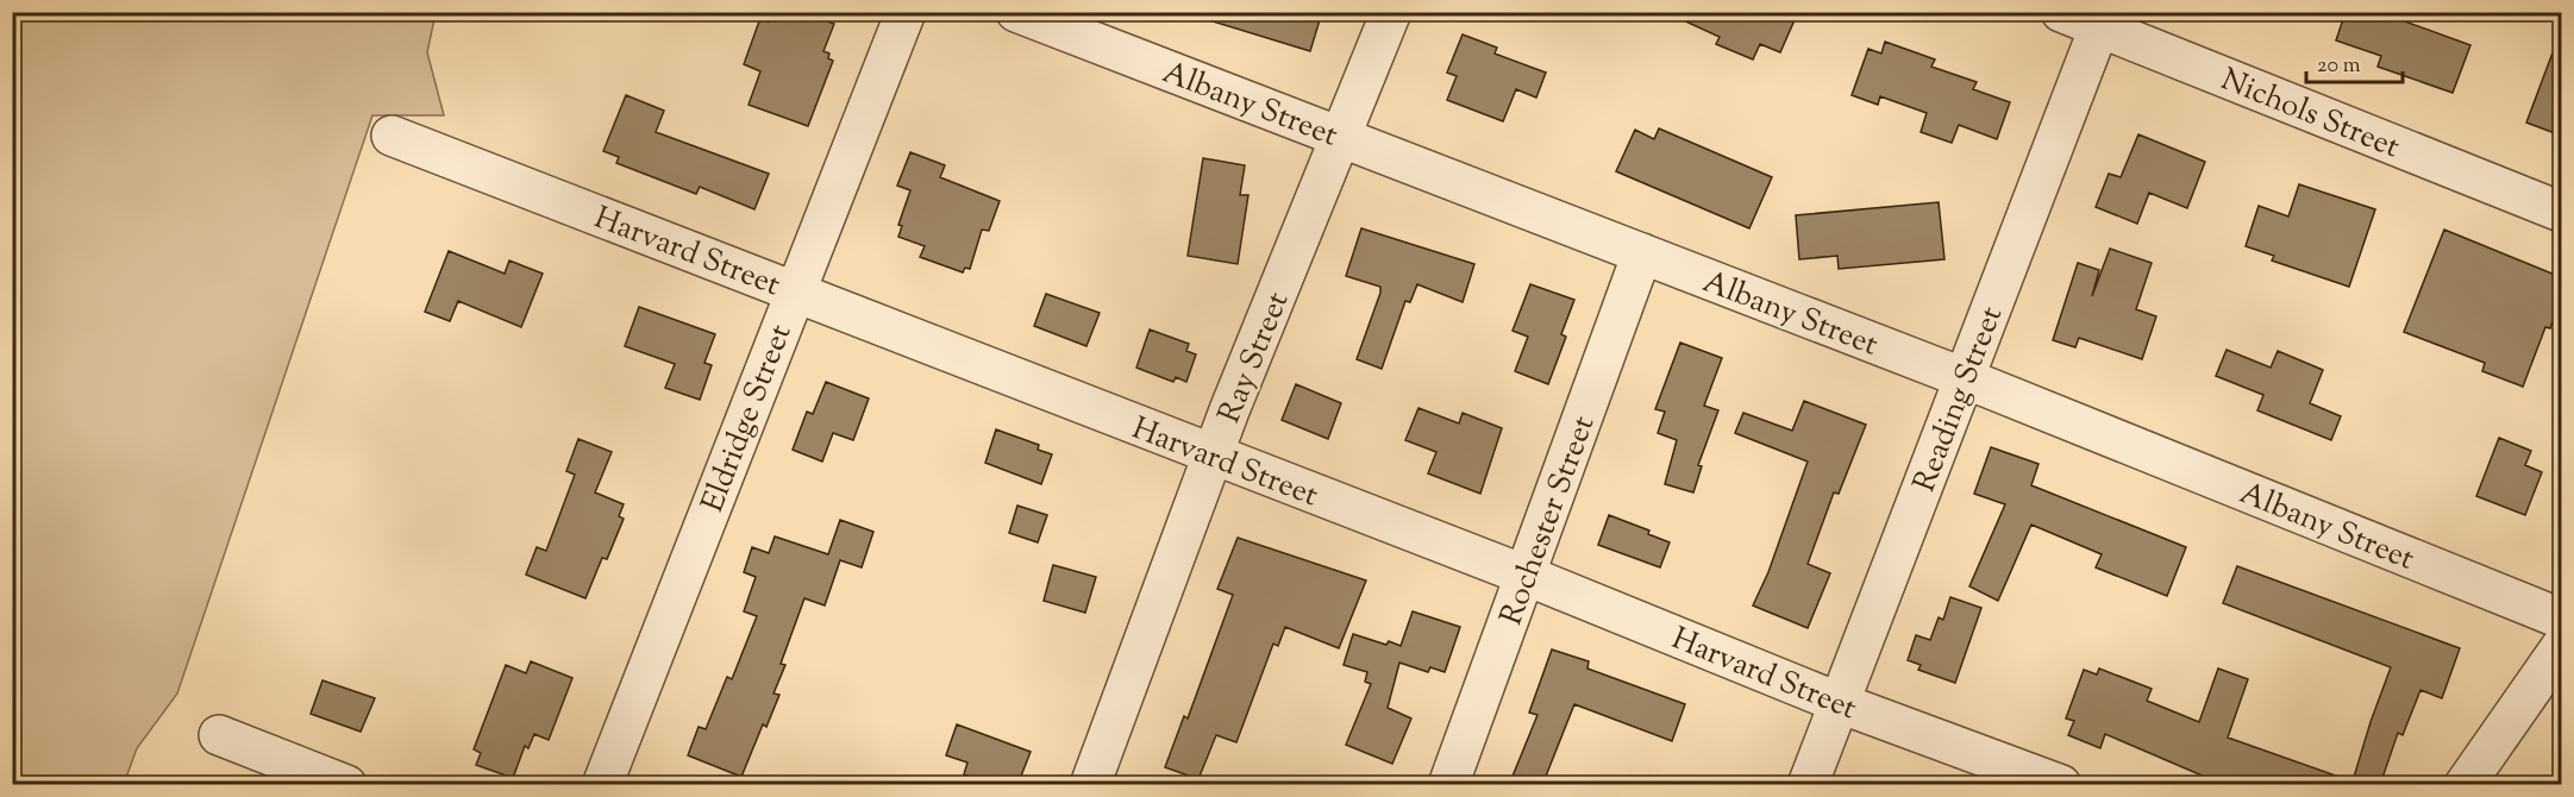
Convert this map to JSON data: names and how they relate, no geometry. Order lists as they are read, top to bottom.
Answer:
{
  "streets": {
    "street": [
      "Albany Street",
      "Nichols Street",
      "Harvard Street",
      "Ray Street",
      "Reading Street",
      "Eldridge Street",
      "Rochester Street"
    ]
  },
  "crossings": [
    ["Albany Street", "Ray Street"],
    ["Albany Street", "Reading Street"],
    ["Albany Street", "Rochester Street"],
    ["Nichols Street", "Reading Street"],
    ["Harvard Street", "Ray Street"],
    ["Harvard Street", "Reading Street"],
    ["Harvard Street", "Eldridge Street"],
    ["Harvard Street", "Rochester Street"]
  ],
  "scale_bar": "20 m"
}
